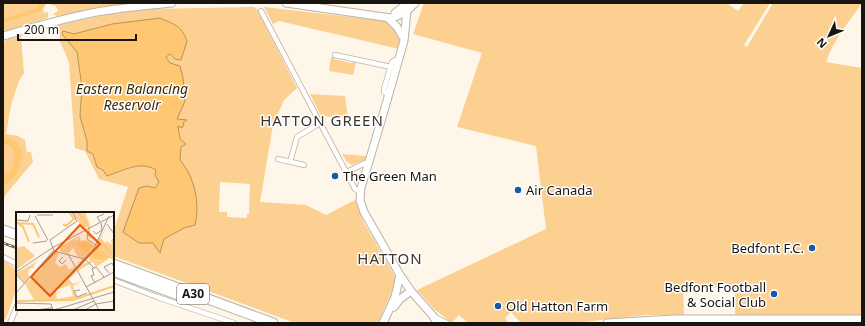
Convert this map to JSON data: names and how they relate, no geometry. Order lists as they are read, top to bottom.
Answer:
{
  "streets": {
    "highway": ["A30"]
  },
  "districts": ["HATTON GREEN", "HATTON"],
  "water": ["Eastern Balancing Reservoir"],
  "places": [
    "The Green Man",
    "Air Canada",
    "Bedfont F.C.",
    "Bedfont Football & Social Club",
    "Old Hatton Farm"
  ],
  "scale_bar": "200 m",
  "north": "bottom left"
}
